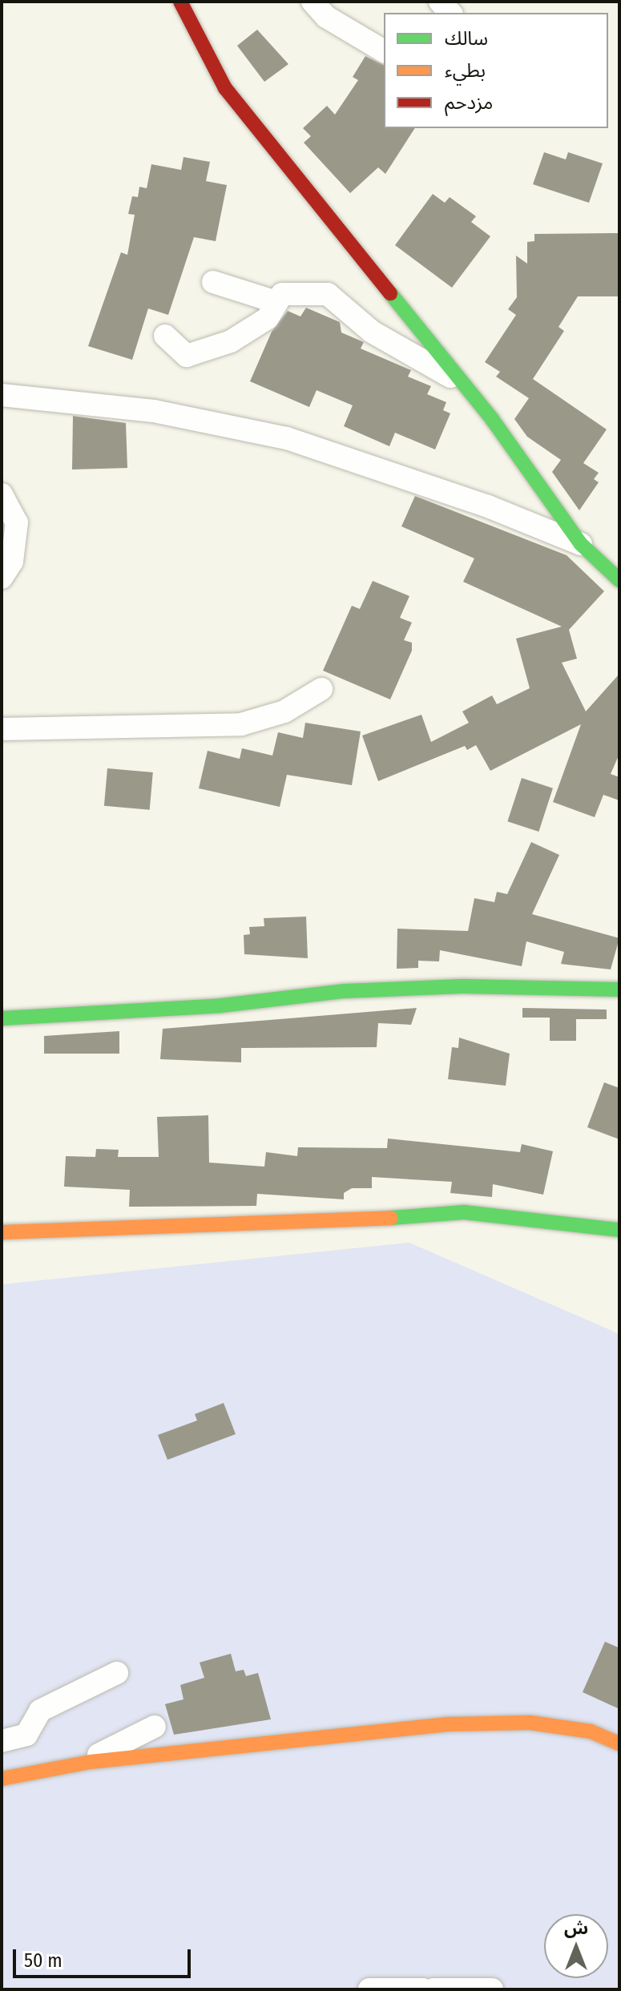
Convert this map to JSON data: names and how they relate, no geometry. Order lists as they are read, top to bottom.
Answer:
{
  "legend": ["سالك", "بطيء", "مزدحم"],
  "scale_bar": "50 m",
  "north": "top"
}
